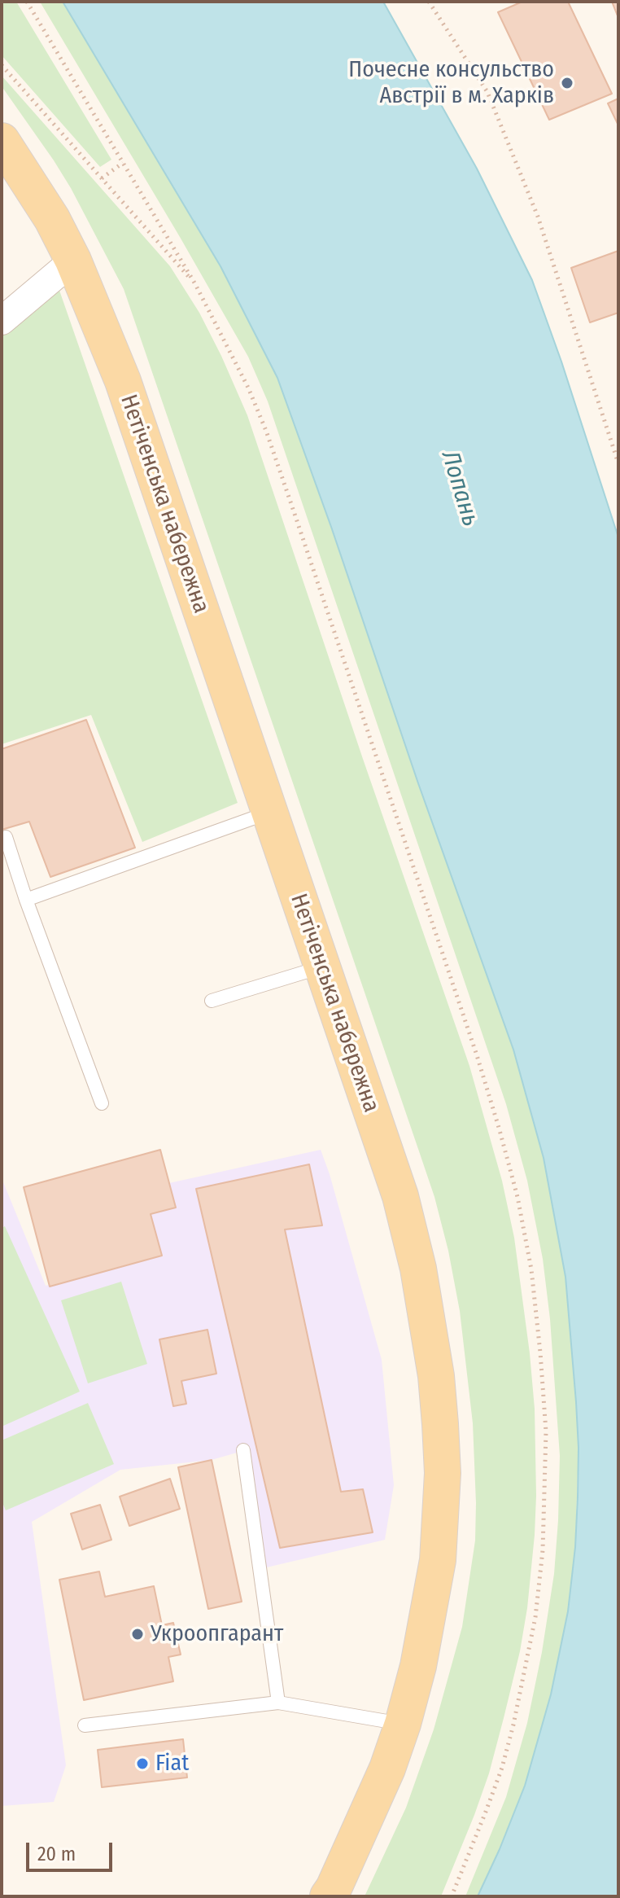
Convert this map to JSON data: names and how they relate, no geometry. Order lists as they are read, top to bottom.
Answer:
{
  "streets": {
    "main road": ["Нетіченська набережна"]
  },
  "water": ["Лопань"],
  "places": ["Почесне консульство Австрії в м. Харків", "Укроопгарант", "Fiat"],
  "scale_bar": "20 m"
}
